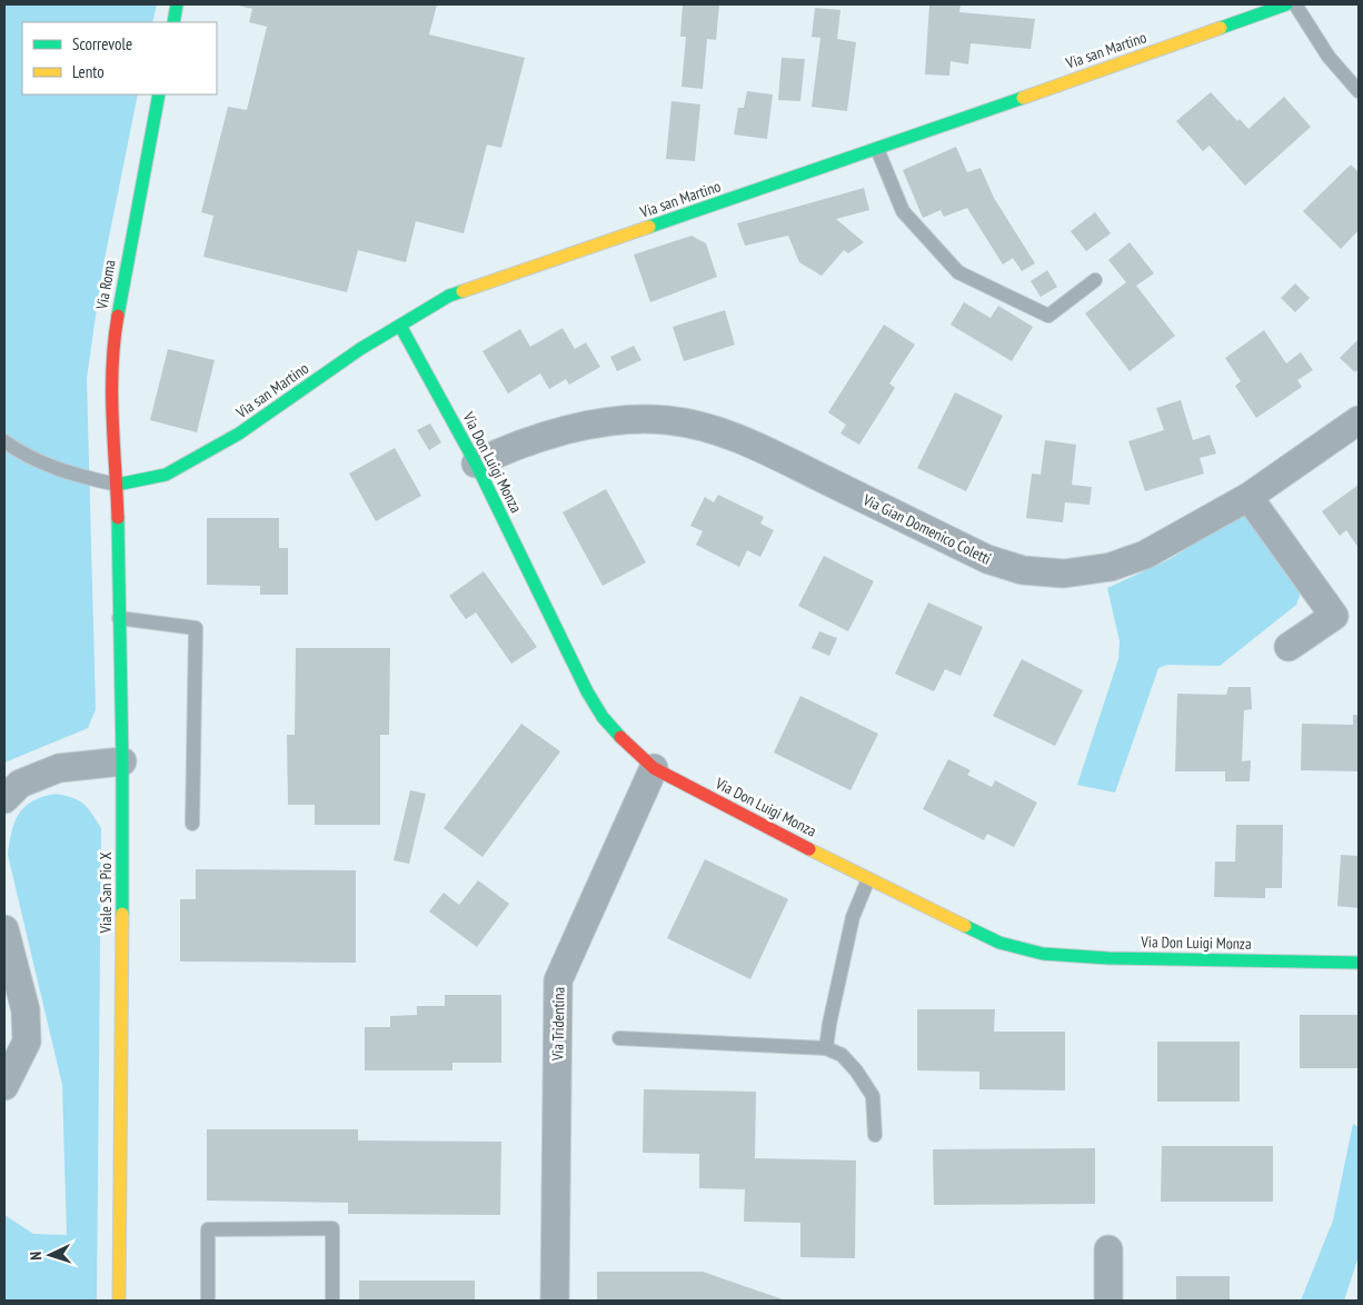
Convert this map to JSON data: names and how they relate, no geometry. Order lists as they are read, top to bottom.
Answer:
{
  "streets": {
    "street": [
      "Via san Martino",
      "Via Roma",
      "Via Don Luigi Monza",
      "Via Gian Domenico Coletti",
      "Viale San Pio X",
      "Via Tridentina"
    ]
  },
  "crossings": [
    ["Via san Martino", "Via Roma"],
    ["Via san Martino", "Via Don Luigi Monza"],
    ["Via san Martino", "Viale San Pio X"],
    ["Via Roma", "Viale San Pio X"],
    ["Via Don Luigi Monza", "Via Gian Domenico Coletti"],
    ["Via Don Luigi Monza", "Via Tridentina"]
  ],
  "legend": ["Scorrevole", "Lento"],
  "north": "left"
}
